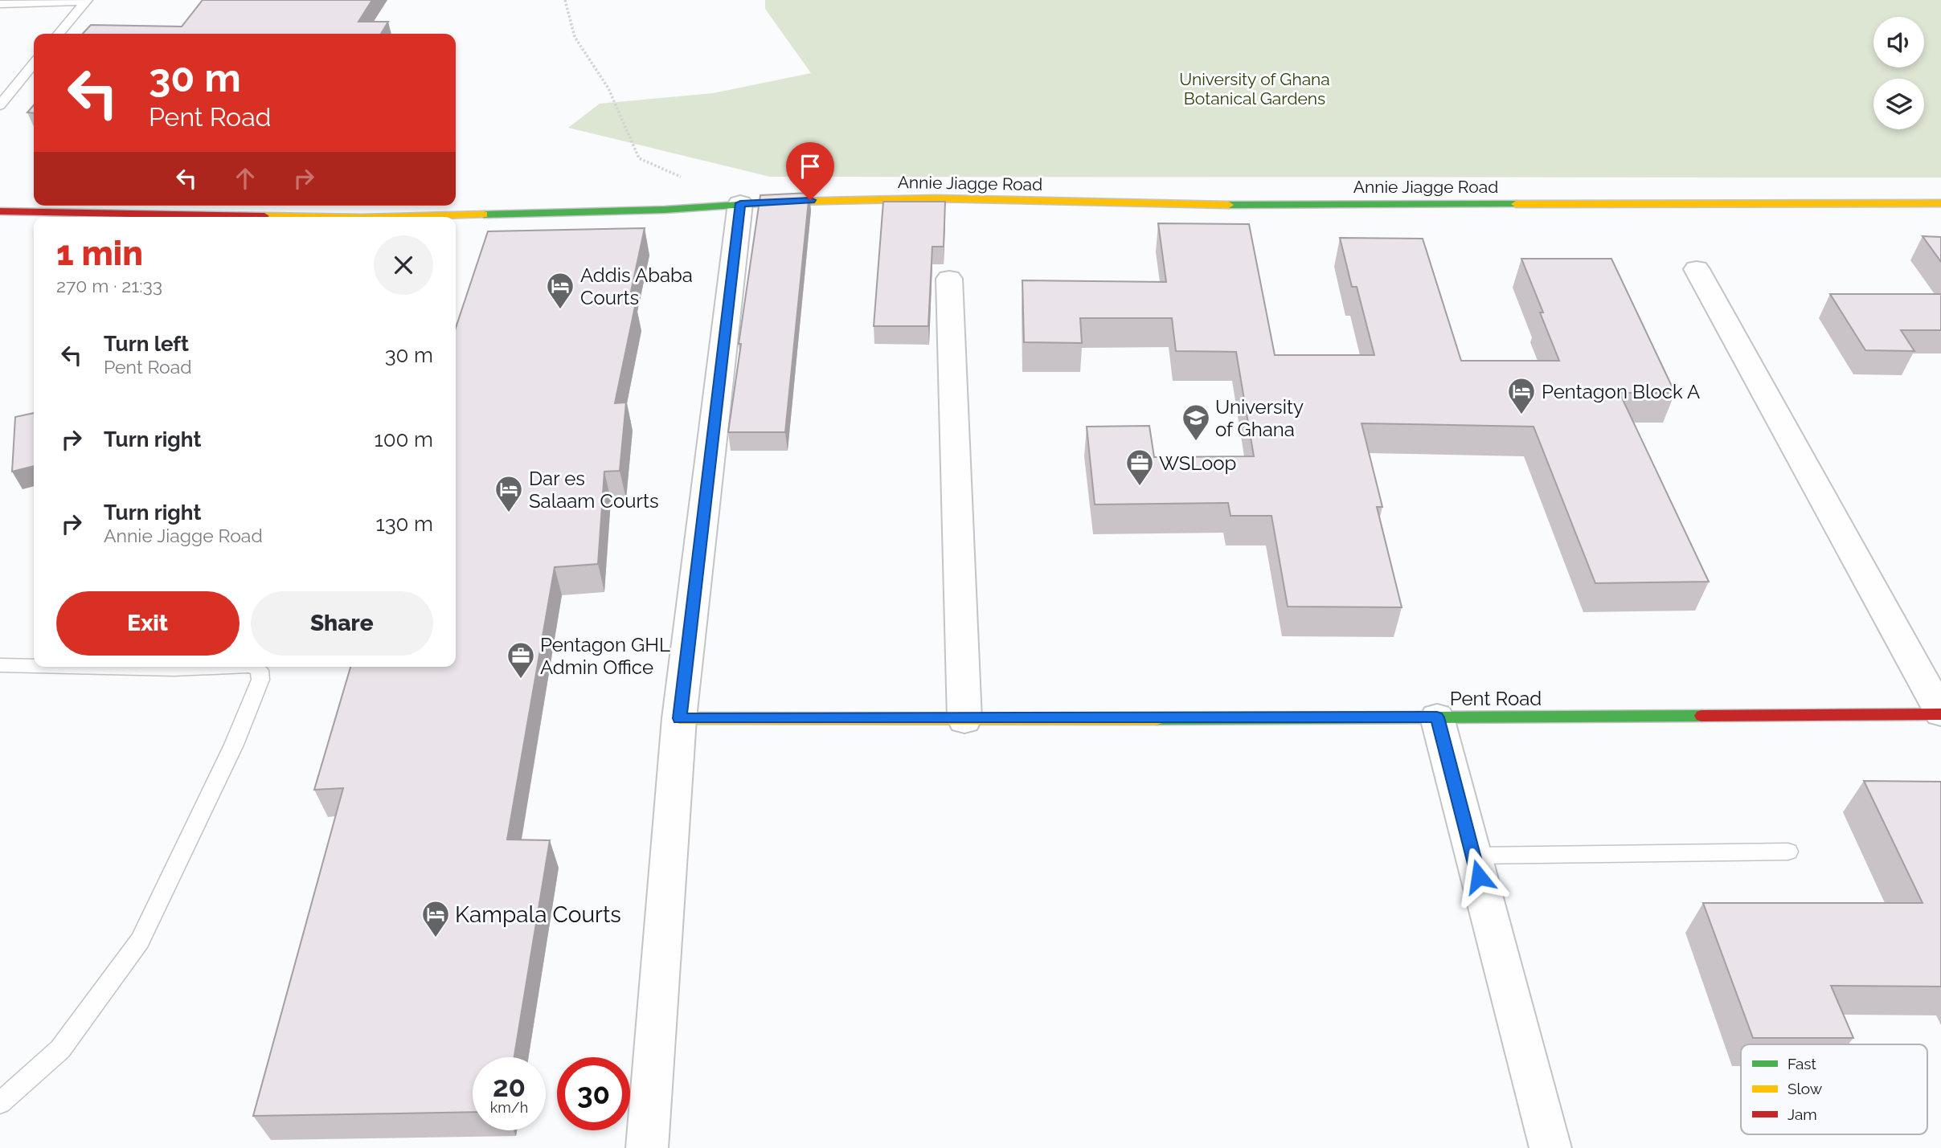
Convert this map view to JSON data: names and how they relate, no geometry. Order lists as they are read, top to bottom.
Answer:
{
  "streets": {
    "street": ["Annie Jiagge Road", "Pent Road"]
  },
  "parks": ["University of Ghana Botanical Gardens"],
  "places": {
    "hotel": [
      "Addis Ababa Courts",
      "Pentagon Block A",
      "Dar es Salaam Courts",
      "Kampala Courts"
    ],
    "school or university": ["University of Ghana"],
    "office": ["WSLoop", "Pentagon GHL Admin Office"]
  },
  "legend": ["Fast", "Slow", "Jam"],
  "page": {
    "turn": ["30 m", "Pent Road"],
    "heading": ["1 min", "270 m · 21:33"],
    "list": [
      {
        "name": "Turn left",
        "note": "Pent Road",
        "value": "30 m"
      },
      {
        "name": "Turn right",
        "value": "100 m"
      },
      {
        "name": "Turn right",
        "note": "Annie Jiagge Road",
        "value": "130 m"
      }
    ],
    "buttons": ["Exit", "Share"],
    "speed": "20 km/h",
    "limit": "30"
  }
}
